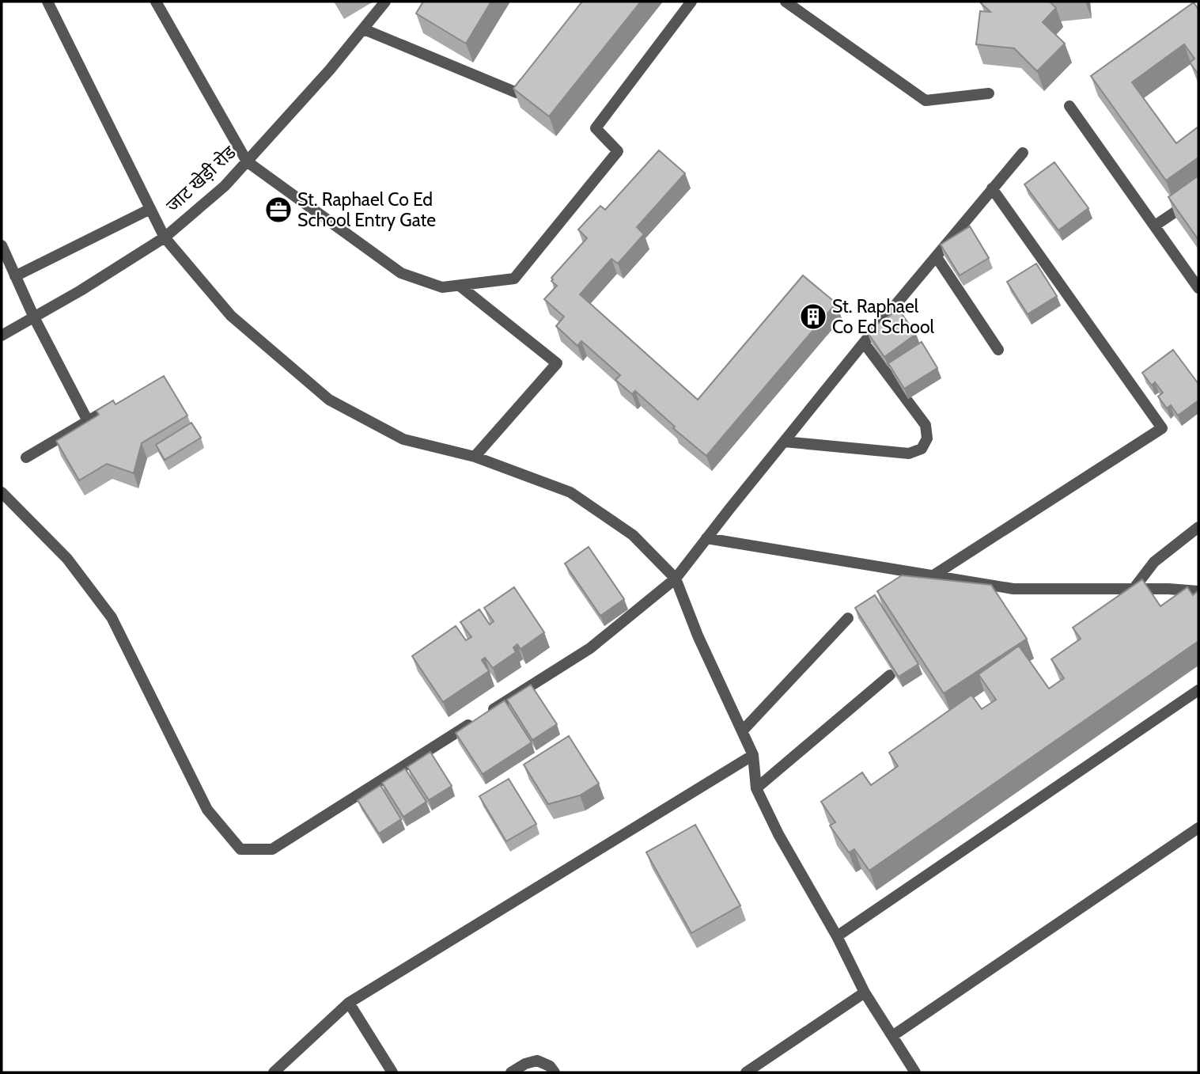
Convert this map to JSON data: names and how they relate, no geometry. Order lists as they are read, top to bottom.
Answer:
{
  "streets": {
    "street": ["जाट खेड़ी रोड"]
  },
  "places": {
    "office": ["St. Raphael Co Ed School Entry Gate"],
    "building": ["St. Raphael Co Ed School"]
  }
}
